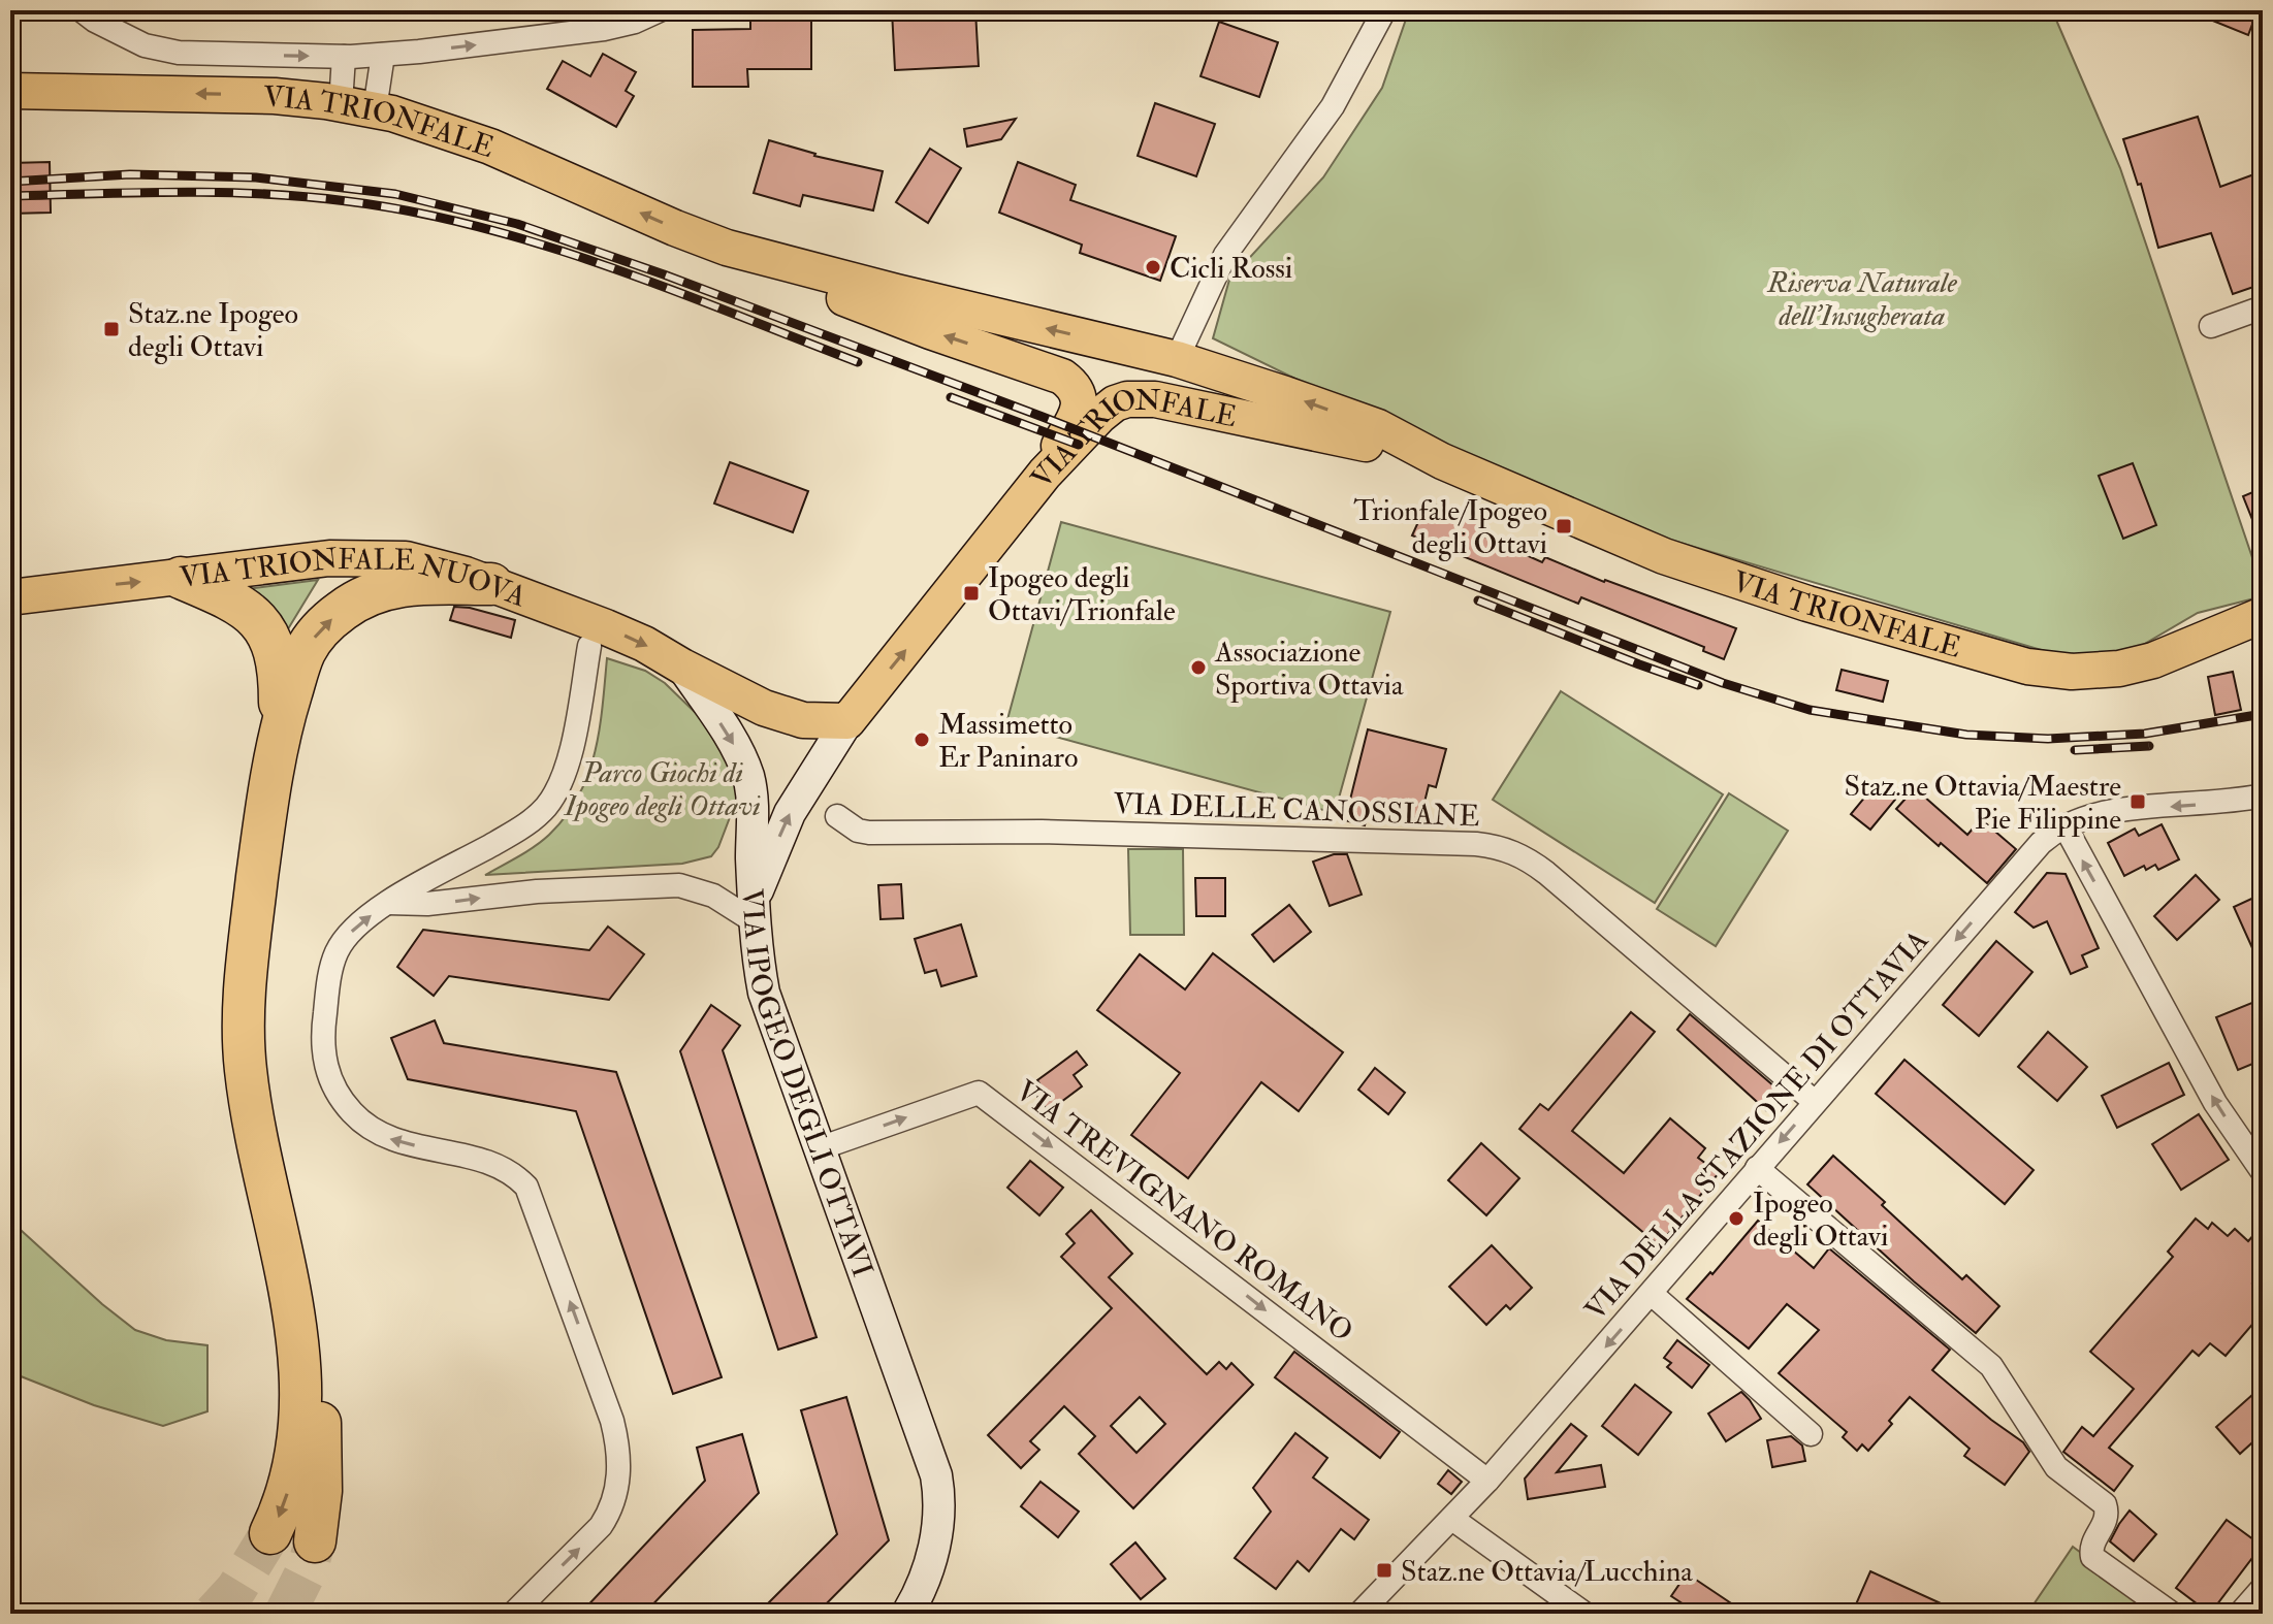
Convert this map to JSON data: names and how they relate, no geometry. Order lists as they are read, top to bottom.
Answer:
{
  "streets": {
    "main road": ["VIA TRIONFALE", "VIA TRIONFALE NUOVA", "VIA IPOGEO DEGLI OTTAVI"],
    "street": ["VIA DELLE CANOSSIANE", "VIA DELLA STAZIONE DI OTTAVIA", "VIA TREVIGNANO ROMANO"]
  },
  "crossings": [
    ["VIA TRIONFALE", "VIA IPOGEO DEGLI OTTAVI"],
    ["VIA TRIONFALE NUOVA", "VIA IPOGEO DEGLI OTTAVI"],
    ["VIA DELLE CANOSSIANE", "VIA DELLA STAZIONE DI OTTAVIA"],
    ["VIA IPOGEO DEGLI OTTAVI", "VIA TREVIGNANO ROMANO"],
    ["VIA DELLA STAZIONE DI OTTAVIA", "VIA TREVIGNANO ROMANO"]
  ],
  "one_way": [
    "VIA TRIONFALE",
    "VIA TRIONFALE NUOVA",
    "VIA IPOGEO DEGLI OTTAVI",
    "VIA DELLA STAZIONE DI OTTAVIA",
    "VIA TREVIGNANO ROMANO"
  ],
  "parks": ["Riserva Naturale dell'Insugherata", "Parco Giochi di Ipogeo degli Ottavi"],
  "places": {
    "other": [
      "Cicli Rossi",
      "Associazione Sportiva Ottavia",
      "Massimetto Er Paninaro",
      "Ipogeo degli Ottavi"
    ],
    "transit": [
      "Staz.ne Ipogeo degli Ottavi",
      "Trionfale/Ipogeo degli Ottavi",
      "Ipogeo degli Ottavi/Trionfale",
      "Staz.ne Ottavia/Maestre Pie Filippine",
      "Staz.ne Ottavia/Lucchina"
    ]
  }
}
